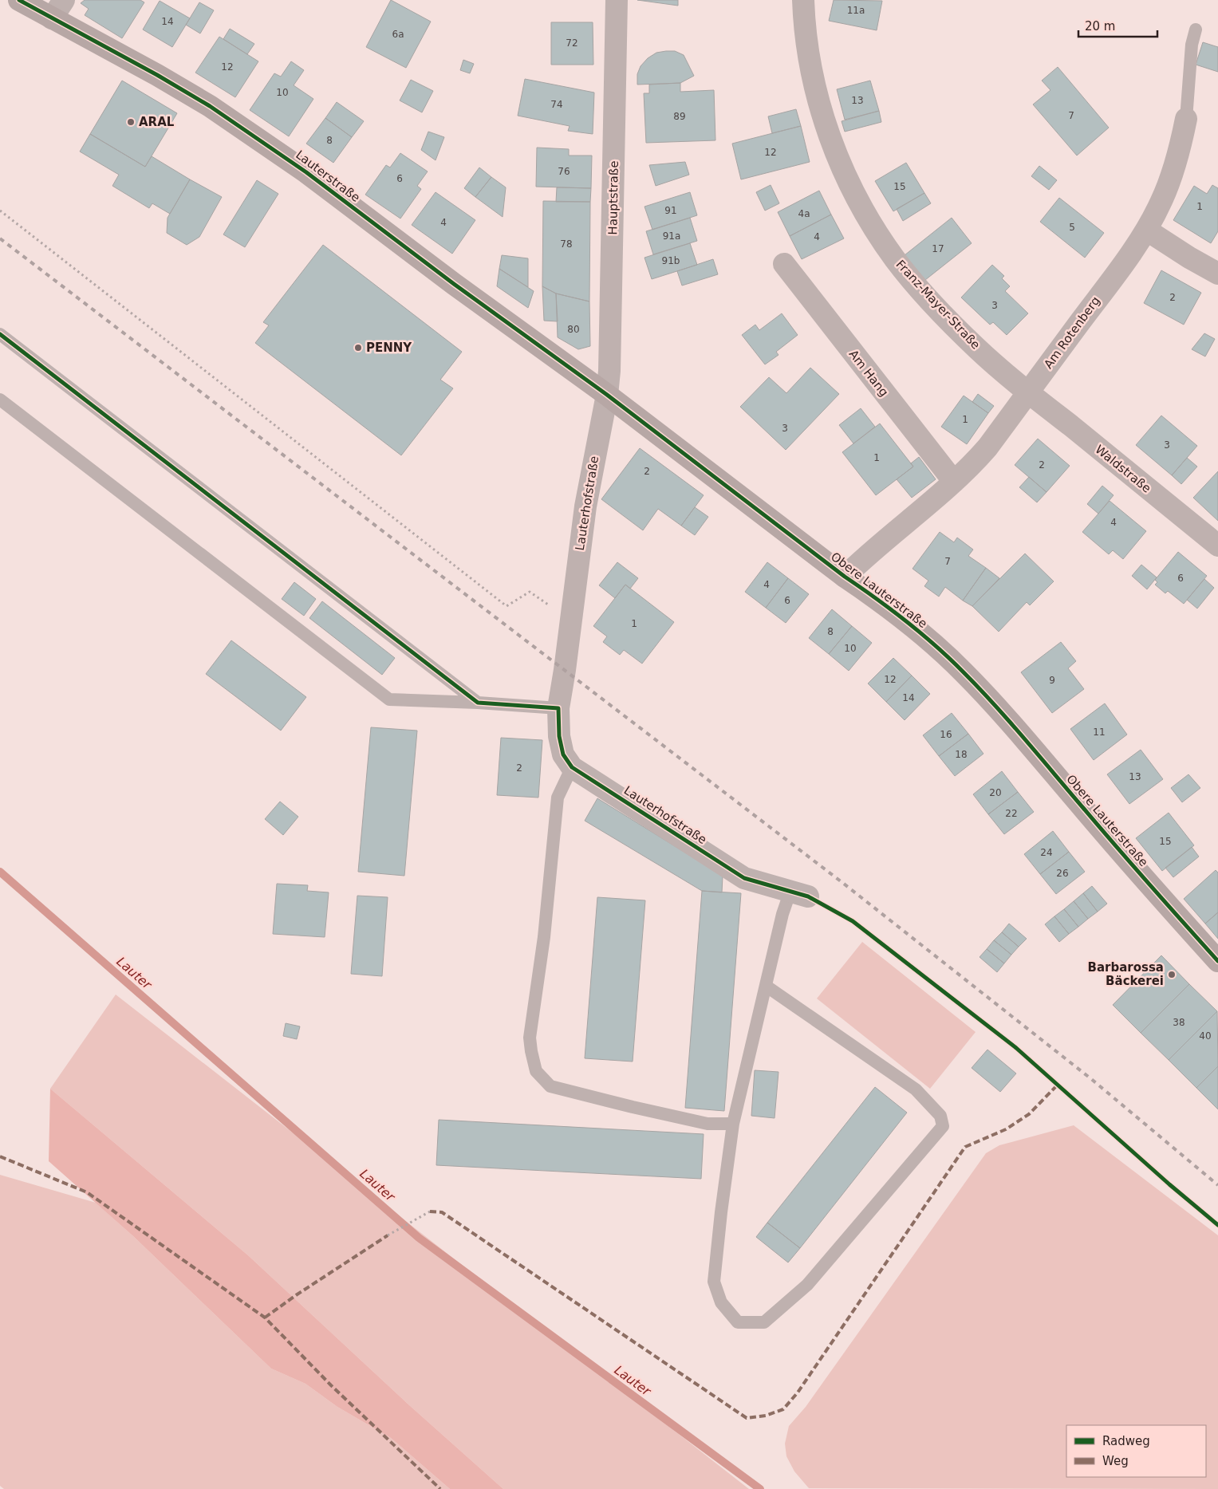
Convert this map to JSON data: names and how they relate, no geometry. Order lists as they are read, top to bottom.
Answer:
{
  "streets": {
    "street": [
      "Lauterstraße",
      "Hauptstraße",
      "Franz-Mayer-Straße",
      "Am Rotenberg",
      "Am Hang",
      "Waldstraße",
      "Lauterhofstraße",
      "Obere Lauterstraße"
    ]
  },
  "crossings": [
    ["Lauterstraße", "Hauptstraße"],
    ["Lauterstraße", "Lauterhofstraße"],
    ["Lauterstraße", "Obere Lauterstraße"],
    ["Hauptstraße", "Lauterhofstraße"],
    ["Hauptstraße", "Obere Lauterstraße"],
    ["Franz-Mayer-Straße", "Am Rotenberg"],
    ["Franz-Mayer-Straße", "Waldstraße"],
    ["Am Rotenberg", "Am Hang"],
    ["Am Rotenberg", "Waldstraße"],
    ["Am Rotenberg", "Obere Lauterstraße"],
    ["Lauterhofstraße", "Obere Lauterstraße"]
  ],
  "water": ["Lauter"],
  "places": ["ARAL", "PENNY", "Barbarossa Bäckerei"],
  "house_numbers": [
    "11a",
    "14",
    "6a",
    "72",
    "12",
    "10",
    "13",
    "74",
    "7",
    "89",
    "8",
    "12",
    "76",
    "6",
    "15",
    "1",
    "91",
    "4a",
    "4",
    "5",
    "91a",
    "4",
    "78",
    "17",
    "91b",
    "2",
    "3",
    "80",
    "1",
    "3",
    "3",
    "1",
    "2",
    "2",
    "4",
    "7",
    "6",
    "4",
    "6",
    "1",
    "8",
    "10",
    "12",
    "9",
    "14",
    "11",
    "16",
    "18",
    "2",
    "13",
    "20",
    "22",
    "15",
    "24",
    "26",
    "38",
    "40"
  ],
  "legend": ["Radweg", "Weg"],
  "scale_bar": "20 m"
}
